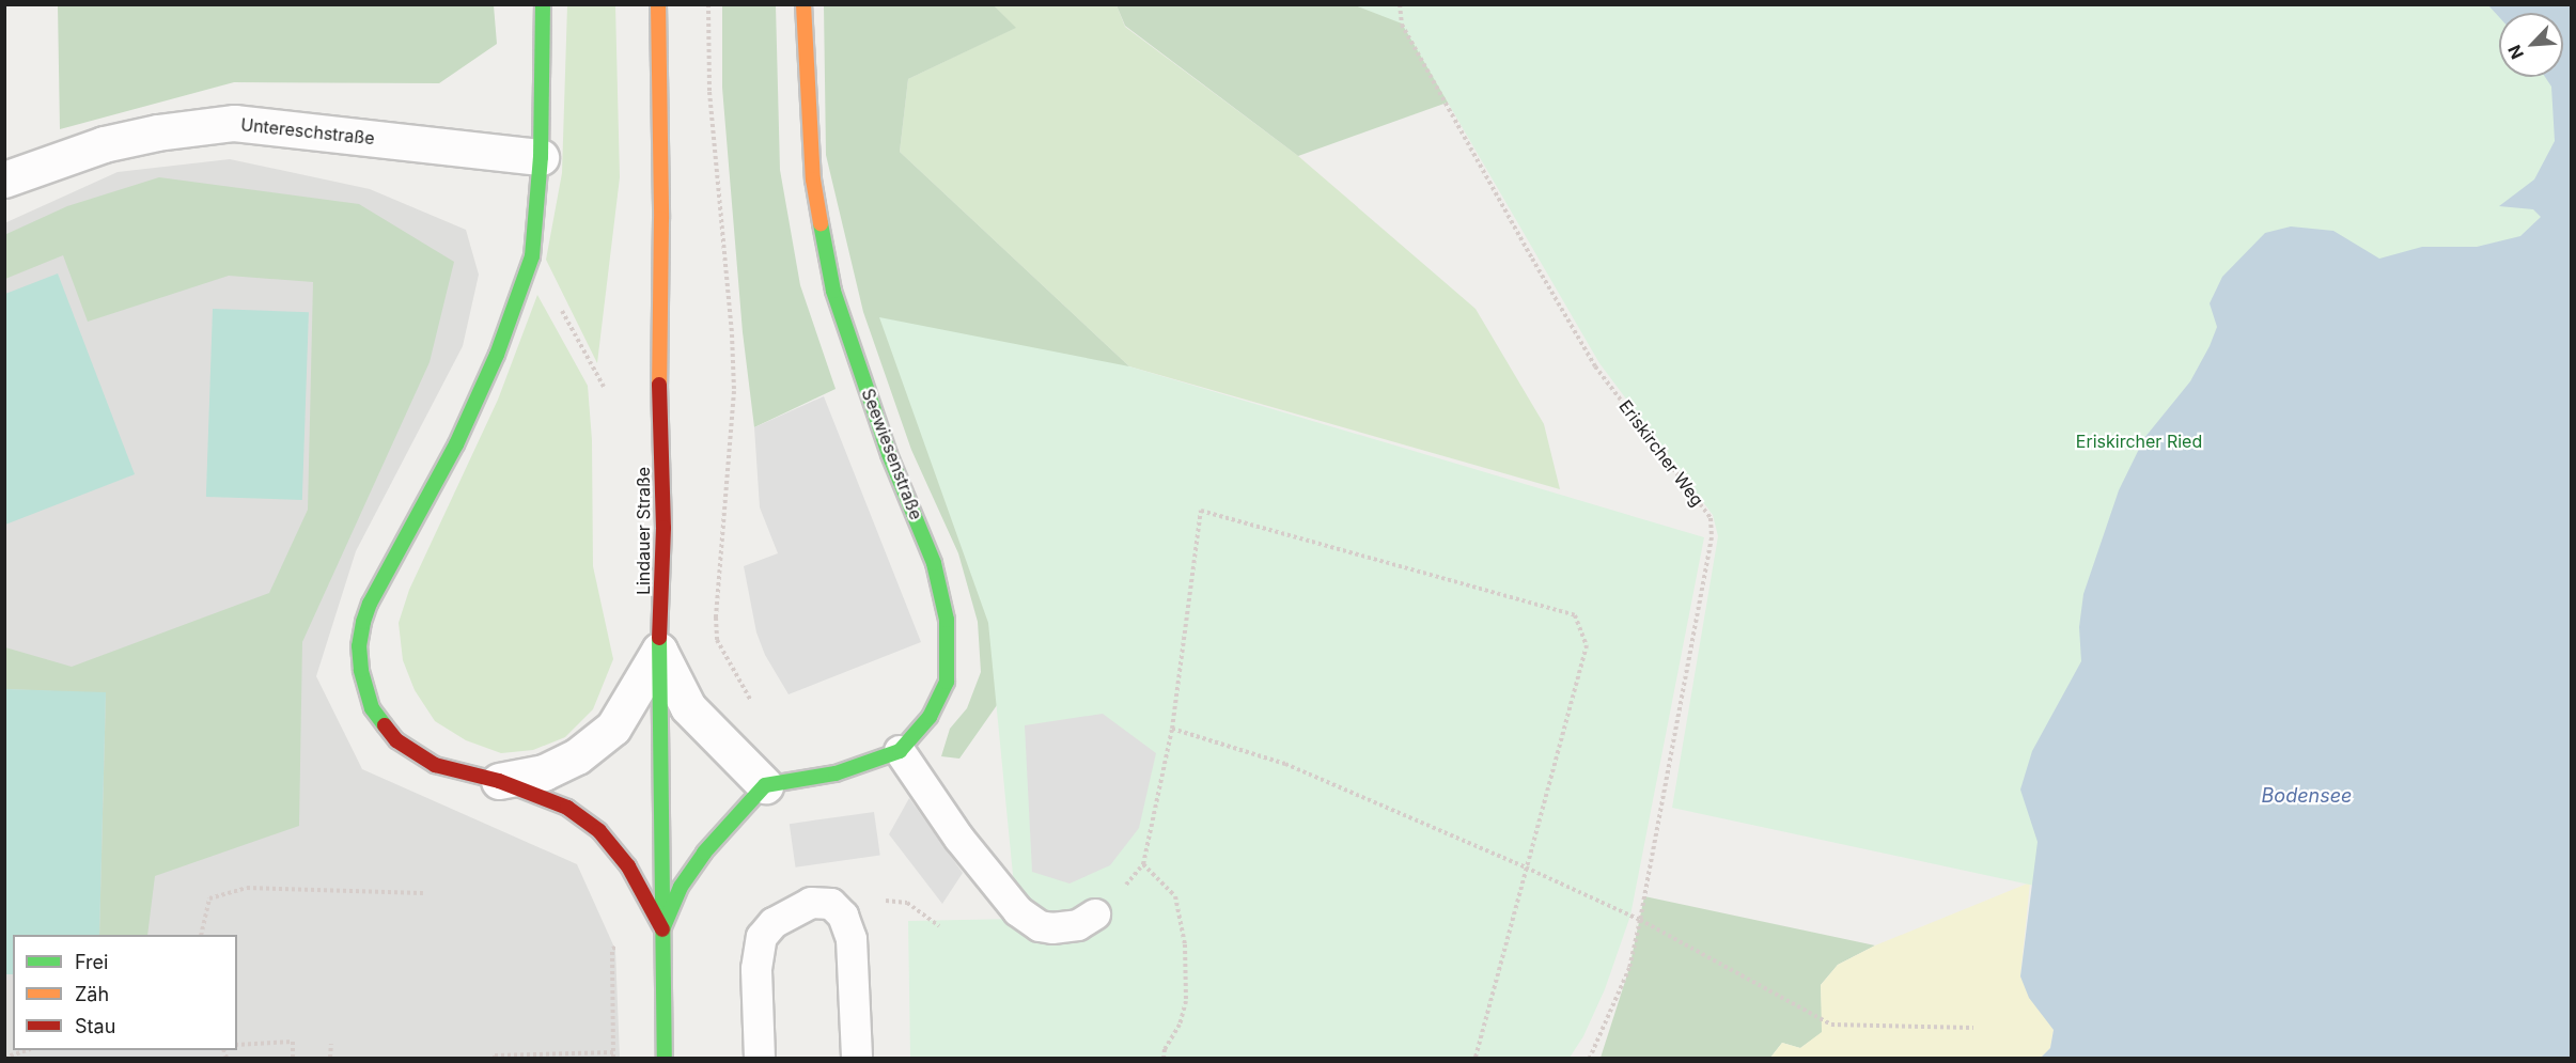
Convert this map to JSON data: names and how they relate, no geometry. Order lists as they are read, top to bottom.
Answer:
{
  "streets": {
    "street": ["Untereschstraße", "Seewiesenstraße", "Lindauer Straße"],
    "path": ["Eriskircher Weg"]
  },
  "water": ["Bodensee"],
  "parks": ["Eriskircher Ried"],
  "legend": ["Frei", "Zäh", "Stau"],
  "north": "bottom left"
}
